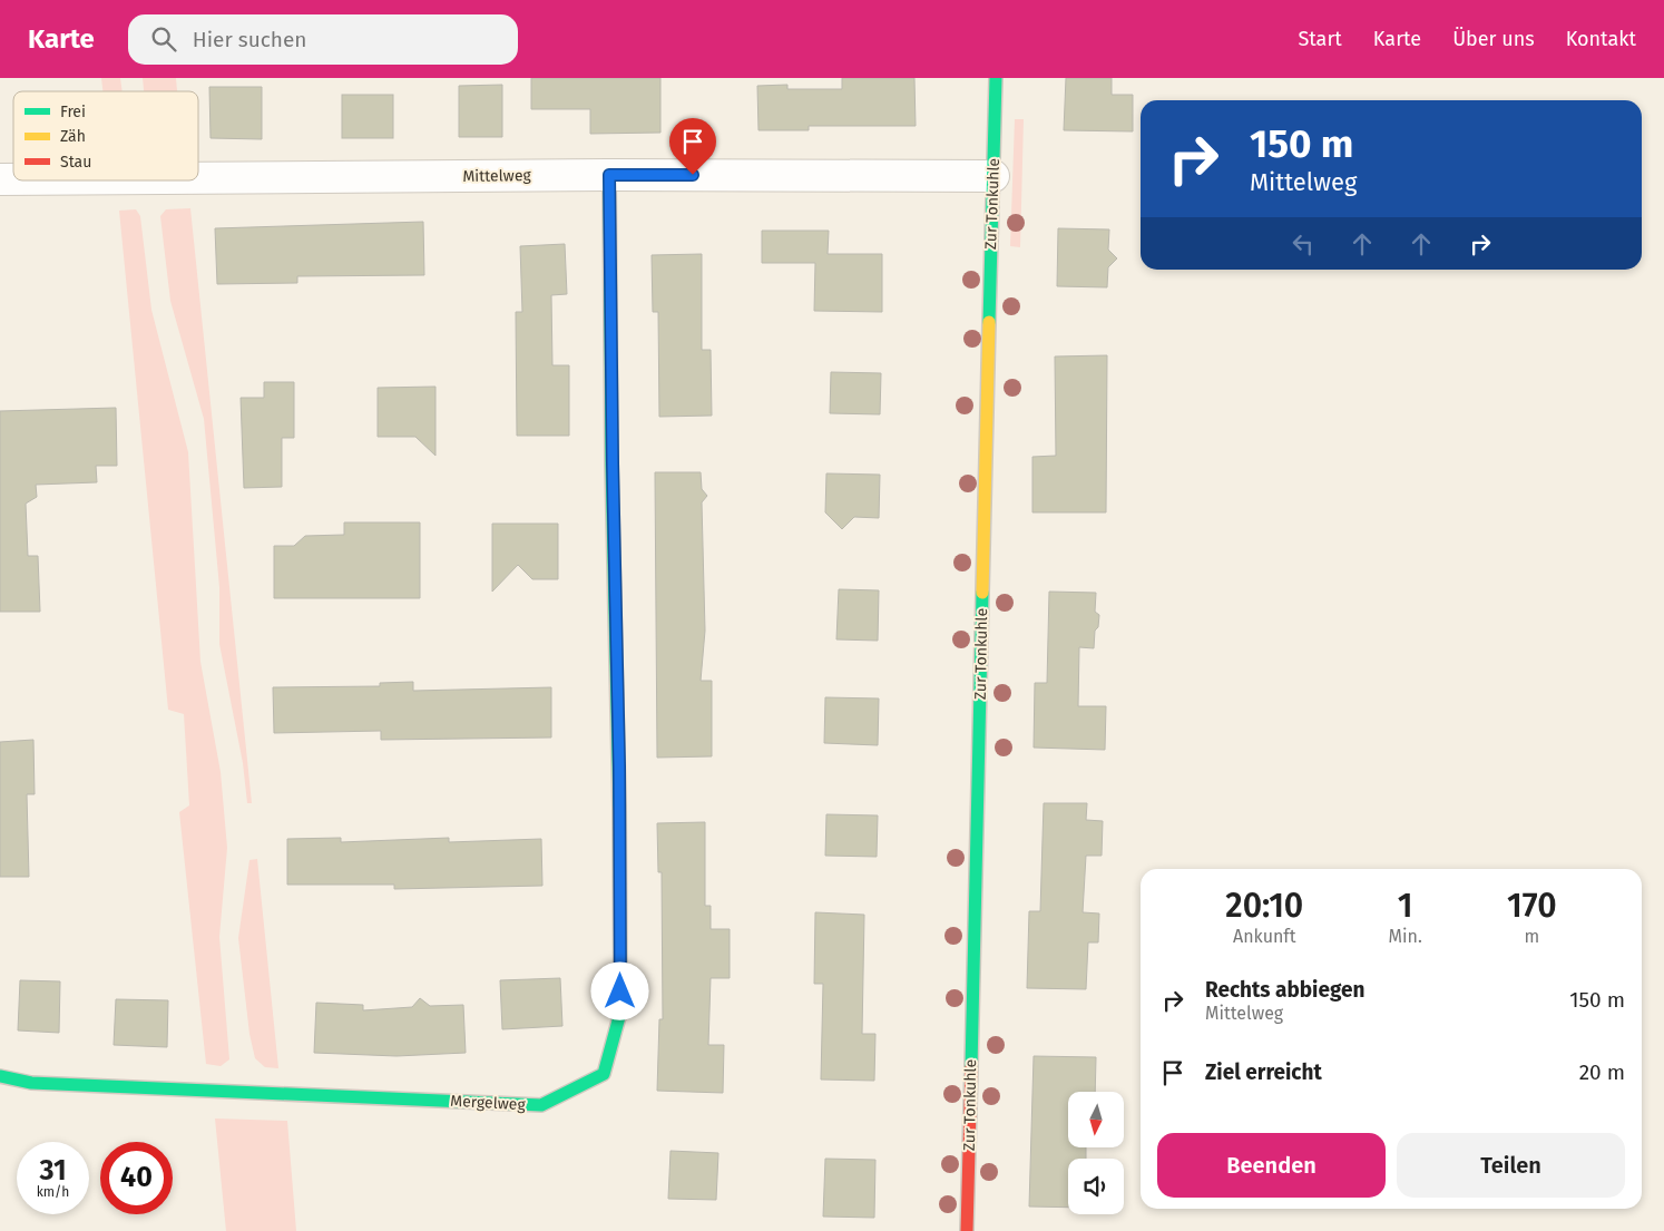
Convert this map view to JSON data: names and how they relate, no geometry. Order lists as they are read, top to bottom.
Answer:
{
  "streets": {
    "street": ["Mittelweg", "Zur Tonkuhle", "Mergelweg"]
  },
  "crossings": [
    ["Mittelweg", "Zur Tonkuhle"],
    ["Mittelweg", "Mergelweg"]
  ],
  "legend": ["Frei", "Zäh", "Stau"],
  "north": "bottom",
  "page": {
    "header": "Karte",
    "search": "Hier suchen",
    "nav": [
      "Start",
      "Karte",
      "Über uns",
      "Kontakt"
    ],
    "turn": ["150 m", "Mittelweg"],
    "eta": [
      "20:10",
      "Ankunft",
      "1",
      "Min.",
      "170",
      "m"
    ],
    "list": [
      {
        "name": "Rechts abbiegen",
        "note": "Mittelweg",
        "value": "150 m"
      },
      {
        "name": "Ziel erreicht",
        "value": "20 m"
      }
    ],
    "buttons": ["Beenden", "Teilen"],
    "speed": "31 km/h",
    "limit": "40"
  }
}
